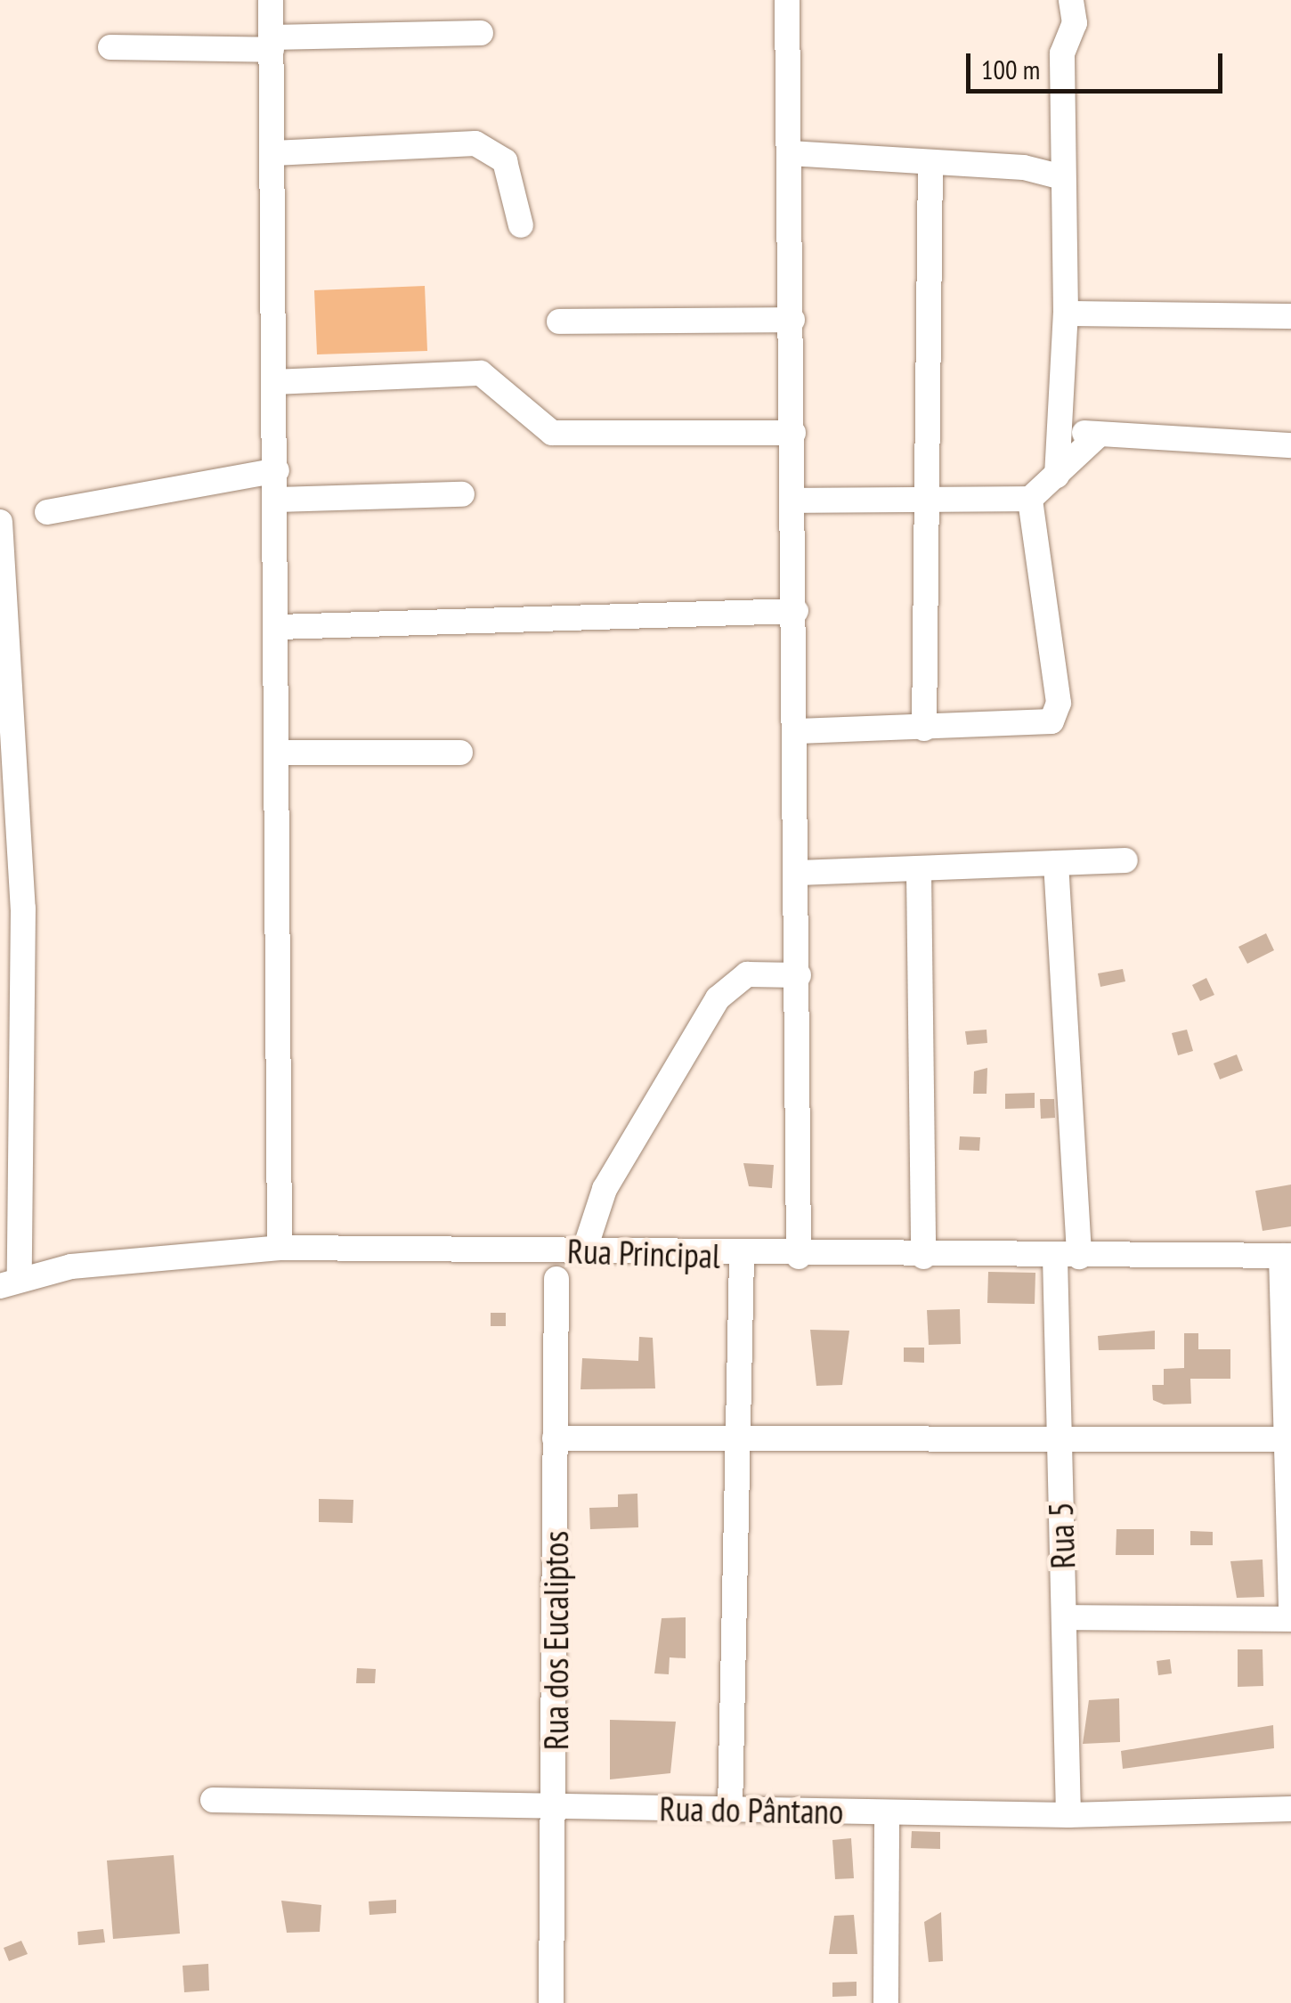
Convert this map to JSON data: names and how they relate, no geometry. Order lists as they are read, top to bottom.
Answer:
{
  "streets": {
    "street": [
      "Rua Principal",
      "Rua 5",
      "Rua dos Eucaliptos",
      "Rua do Pântano"
    ]
  },
  "crossings": [
    ["Rua Principal", "Rua 5"],
    ["Rua 5", "Rua do Pântano"],
    ["Rua dos Eucaliptos", "Rua do Pântano"]
  ],
  "scale_bar": "100 m"
}
